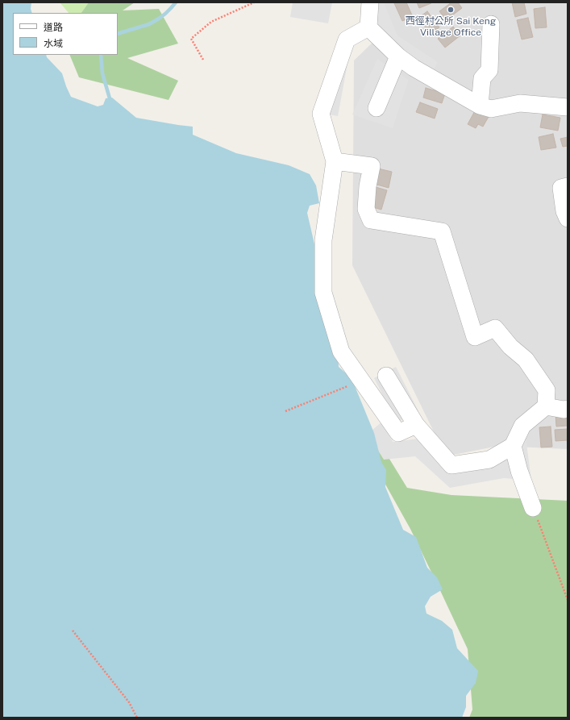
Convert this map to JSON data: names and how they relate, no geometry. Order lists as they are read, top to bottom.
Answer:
{
  "places": ["西徑村公所 Sai Keng Village Office"],
  "legend": ["道路", "水域"]
}
